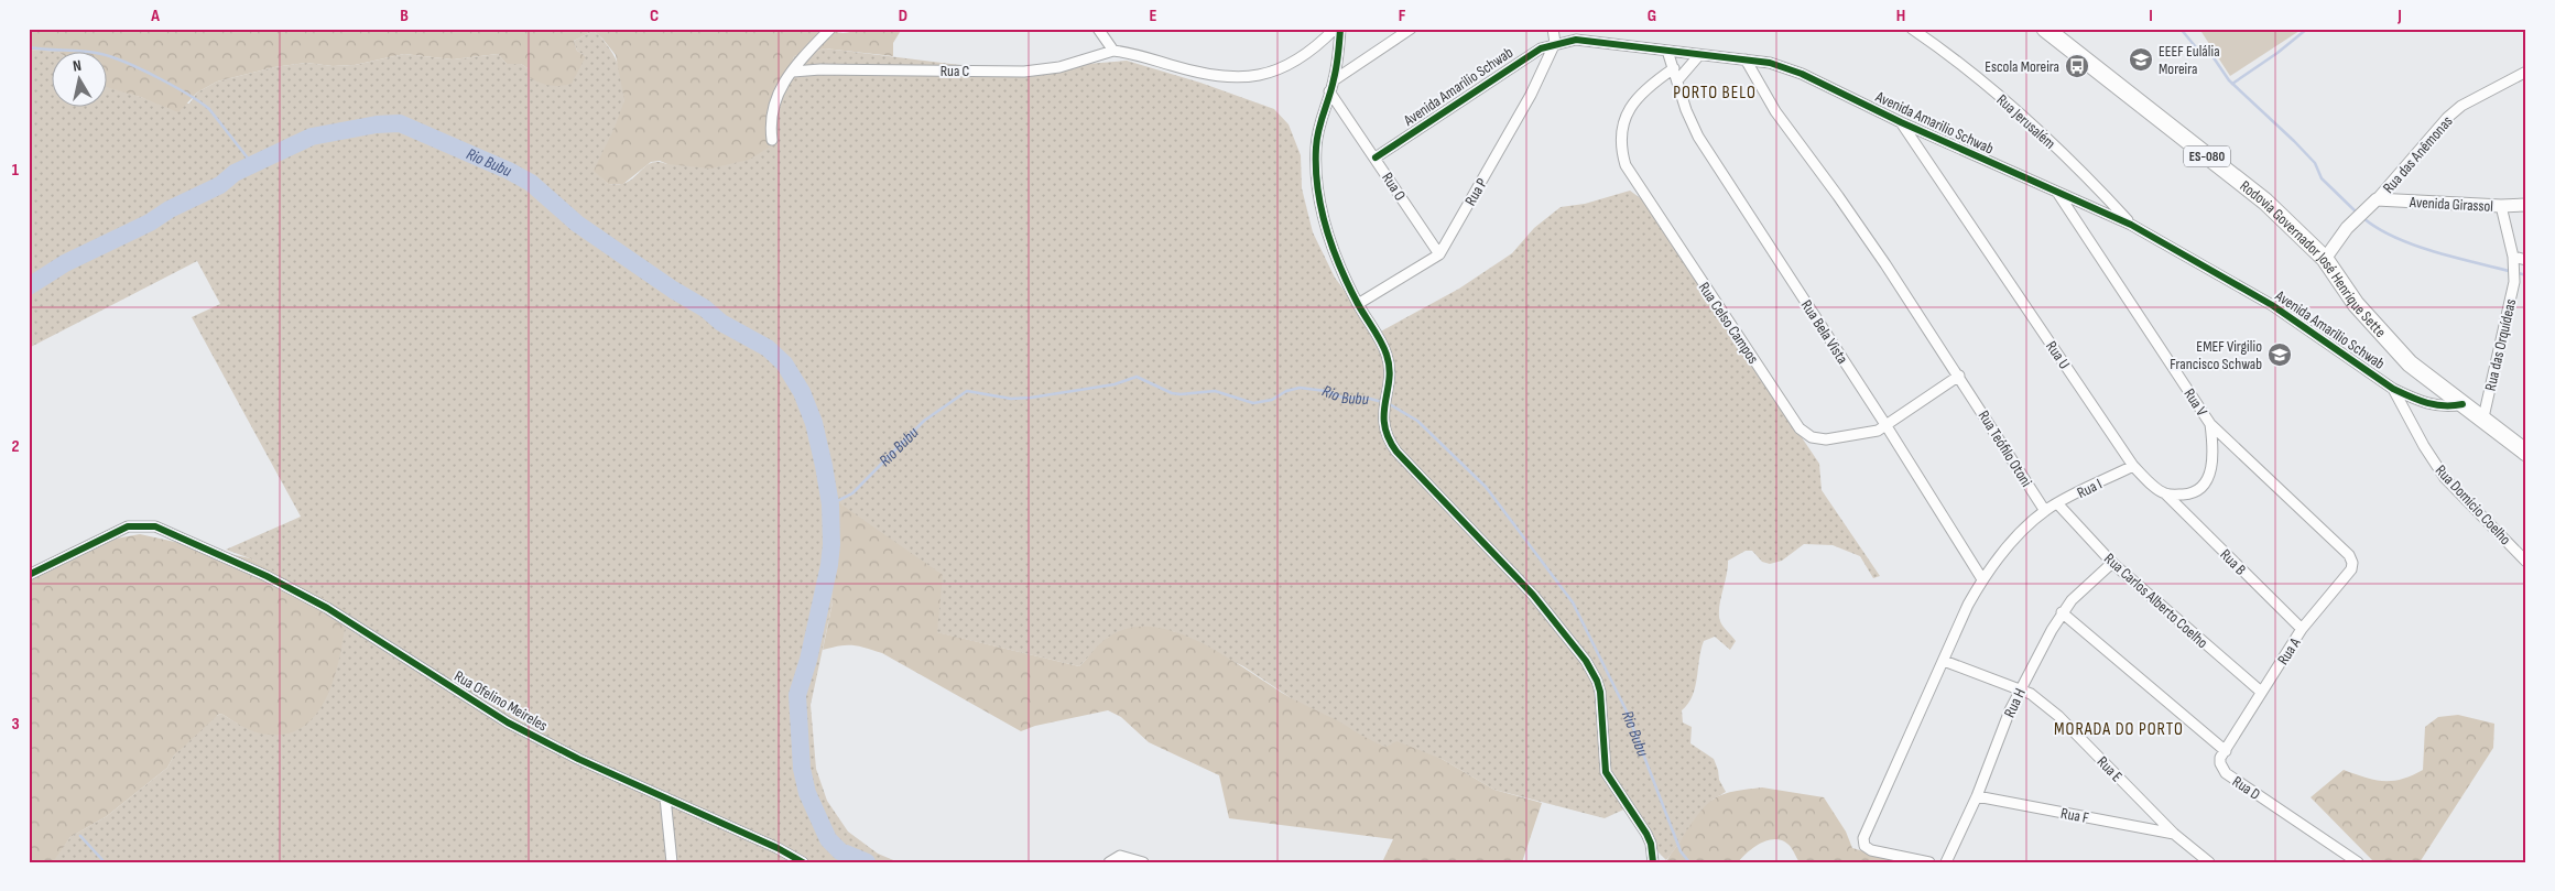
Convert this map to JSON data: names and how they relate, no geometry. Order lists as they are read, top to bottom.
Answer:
{
  "streets": {
    "main road": ["ES-080", "Rodovia Governador José Henrique Sette"],
    "street": [
      "Rua C",
      "Avenida Amarilio Schwab",
      "Rua Jerusalém",
      "Rua das Anêmonas",
      "Rua O",
      "Rua P",
      "Avenida Girassol",
      "Rua Celso Campos",
      "Rua Bela Vista",
      "Rua das Orquídeas",
      "Rua U",
      "Rua V",
      "Rua Teófilo Otoni",
      "Rua I",
      "Rua Domício Coelho",
      "Rua B",
      "Rua Carlos Alberto Coelho",
      "Rua A",
      "Rua Ofelino Meireles",
      "Rua H",
      "Rua E",
      "Rua D",
      "Rua F"
    ]
  },
  "crossings": [
    ["Avenida Amarilio Schwab", "Rua Jerusalém"],
    ["Avenida Amarilio Schwab", "Rua O"],
    ["Avenida Amarilio Schwab", "Rua P"],
    ["Avenida Amarilio Schwab", "Rodovia Governador José Henrique Sette"],
    ["Avenida Amarilio Schwab", "Rua Bela Vista"],
    ["Avenida Amarilio Schwab", "Rua U"],
    ["Avenida Amarilio Schwab", "Rua V"],
    ["Avenida Amarilio Schwab", "Rua Teófilo Otoni"],
    ["Avenida Amarilio Schwab", "Rua Domício Coelho"],
    ["Rua das Anêmonas", "Avenida Girassol"],
    ["Rua das Anêmonas", "Rodovia Governador José Henrique Sette"],
    ["Rua O", "Rua P"],
    ["Avenida Girassol", "Rua das Orquídeas"],
    ["Rodovia Governador José Henrique Sette", "Rua das Orquídeas"],
    ["Rua Celso Campos", "Rua Bela Vista"],
    ["Rua Celso Campos", "Rua Teófilo Otoni"],
    ["Rua U", "Rua I"],
    ["Rua U", "Rua B"],
    ["Rua V", "Rua A"],
    ["Rua Teófilo Otoni", "Rua I"],
    ["Rua I", "Rua Carlos Alberto Coelho"],
    ["Rua B", "Rua A"],
    ["Rua Carlos Alberto Coelho", "Rua A"],
    ["Rua Carlos Alberto Coelho", "Rua H"],
    ["Rua A", "Rua D"],
    ["Rua H", "Rua E"],
    ["Rua H", "Rua F"],
    ["Rua E", "Rua F"]
  ],
  "districts": ["PORTO BELO", "MORADA DO PORTO"],
  "water": ["Rio Bubu"],
  "places": {
    "school or university": ["EEEF Eulália Moreira", "EMEF Virgilio Francisco Schwab"],
    "bus stop": ["Escola Moreira"]
  },
  "north": "top",
  "grid": {
    "columns": [
      "A",
      "B",
      "C",
      "D",
      "E",
      "F",
      "G",
      "H",
      "I",
      "J"
    ],
    "rows": ["1", "2", "3"]
  }
}
